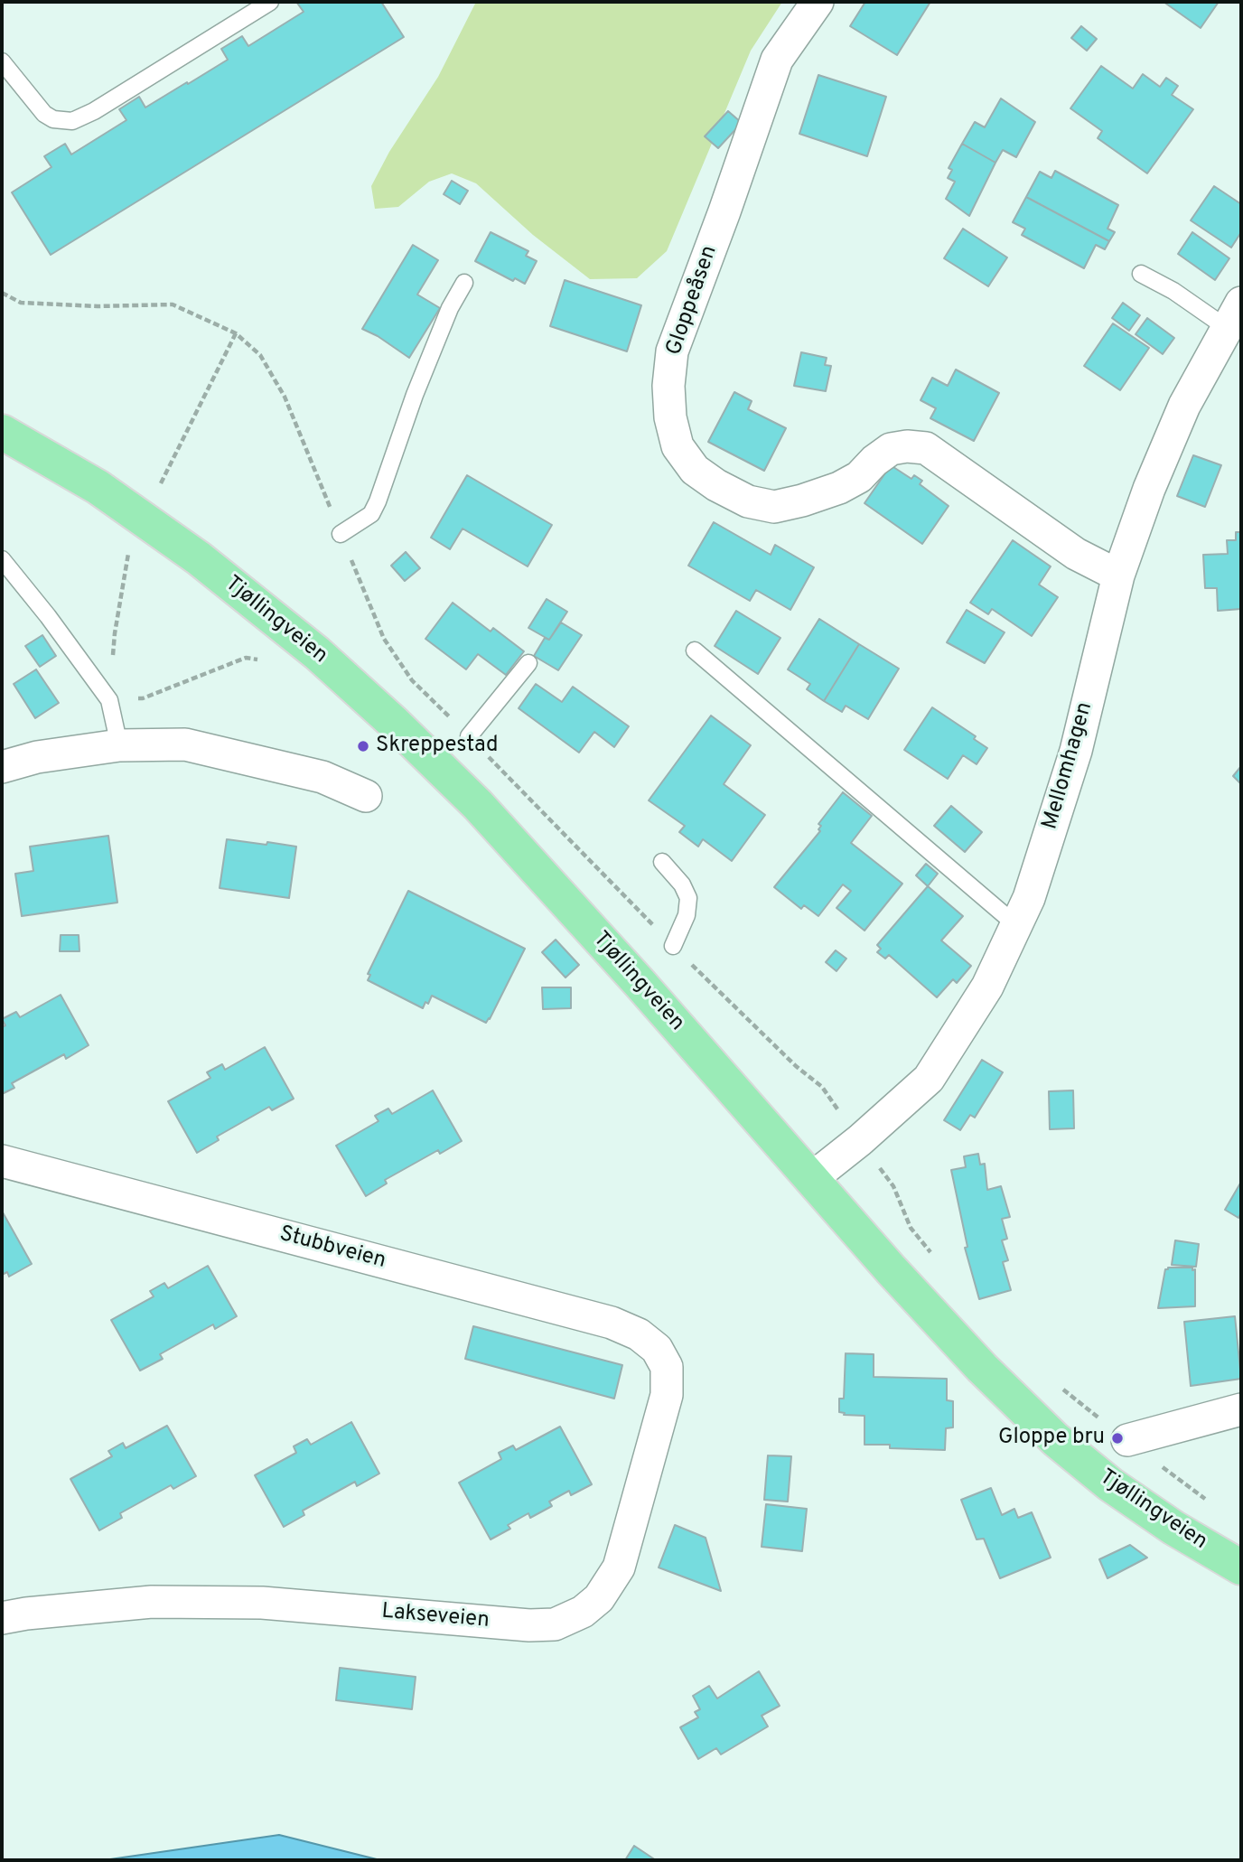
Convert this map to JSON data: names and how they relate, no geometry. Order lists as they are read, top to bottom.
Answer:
{
  "streets": {
    "main road": ["Tjøllingveien"],
    "street": [
      "Gloppeåsen",
      "Mellomhagen",
      "Stubbveien",
      "Lakseveien"
    ]
  },
  "crossings": [
    ["Gloppeåsen", "Mellomhagen"],
    ["Tjøllingveien", "Mellomhagen"],
    ["Stubbveien", "Lakseveien"]
  ],
  "places": ["Skreppestad", "Gloppe bru"]
}
